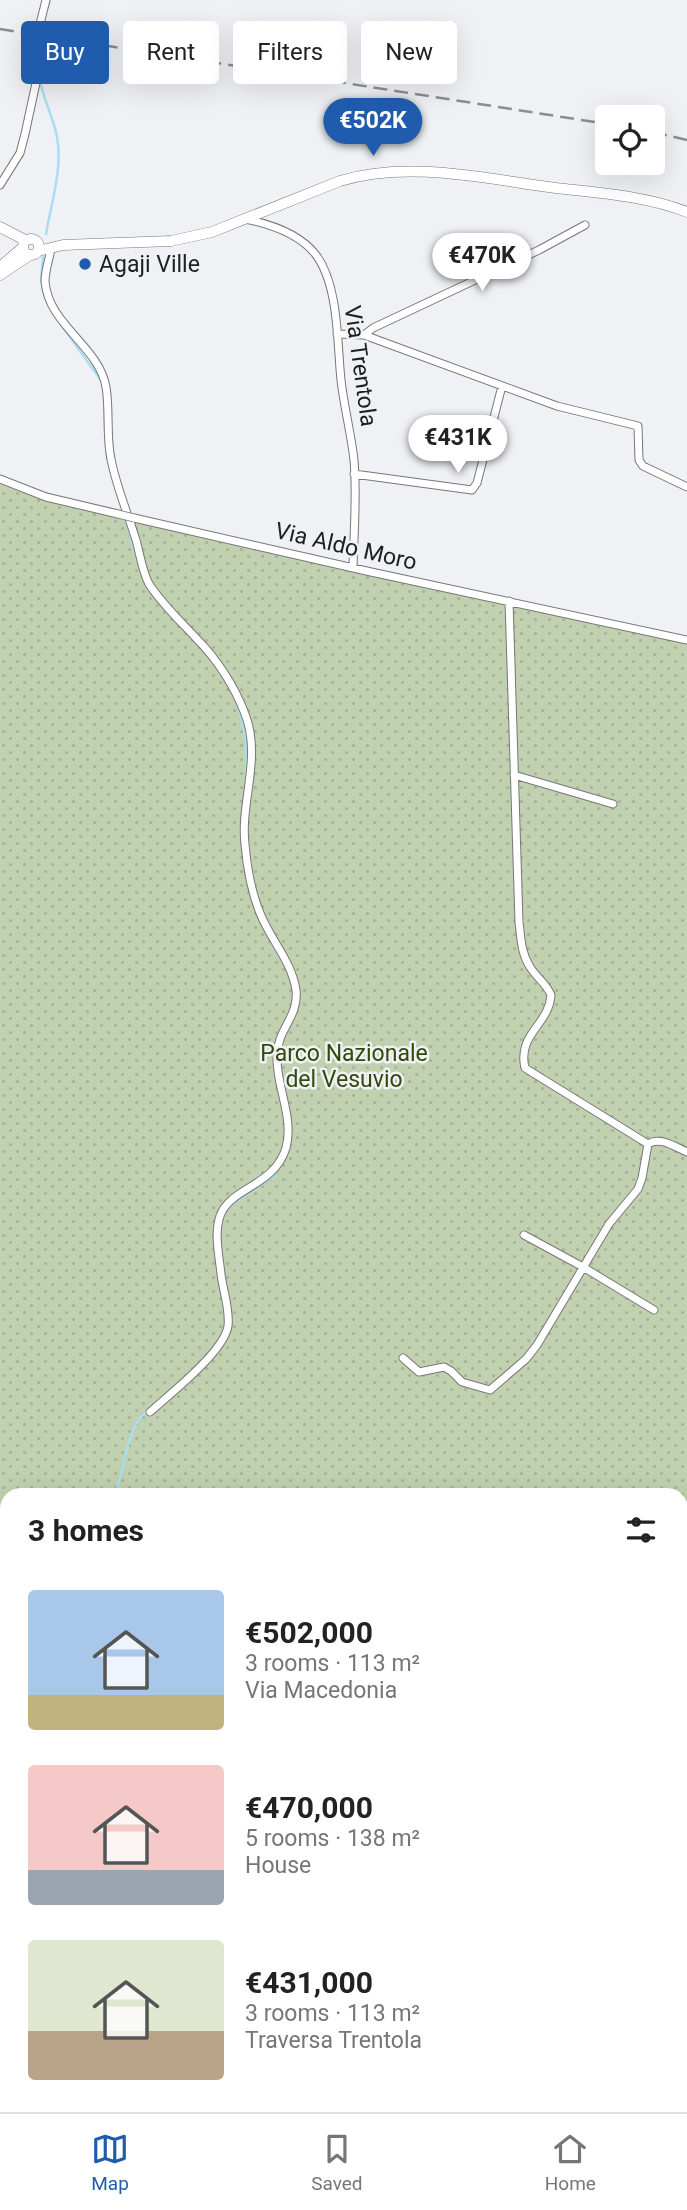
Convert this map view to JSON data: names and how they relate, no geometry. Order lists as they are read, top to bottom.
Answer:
{
  "streets": {
    "street": ["Via Trentola", "Via Aldo Moro"]
  },
  "crossings": [
    ["Via Trentola", "Via Aldo Moro"]
  ],
  "parks": ["Parco Nazionale del Vesuvio"],
  "places": ["Agaji Ville"],
  "page": {
    "chip": [
      "Buy",
      "Rent",
      "Filters",
      "New"
    ],
    "price": ["€502K", "€470K", "€431K"],
    "heading": "3 homes",
    "list": [
      {
        "name": "€502,000",
        "note": "3 rooms · 113 m² · Via Macedonia"
      },
      {
        "name": "€470,000",
        "note": "5 rooms · 138 m² · House"
      },
      {
        "name": "€431,000",
        "note": "3 rooms · 113 m² · Traversa Trentola"
      }
    ],
    "tabs": ["Map", "Saved", "Home"]
  }
}
